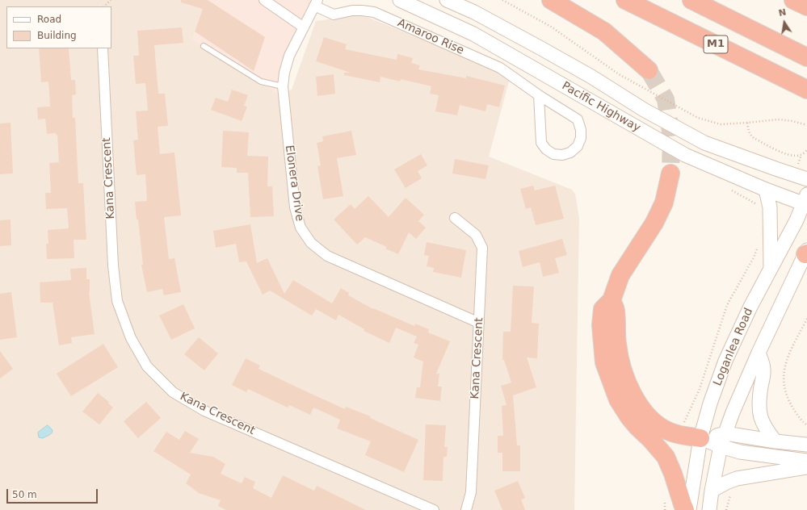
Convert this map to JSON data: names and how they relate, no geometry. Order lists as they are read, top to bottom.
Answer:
{
  "streets": {
    "highway": ["M1"],
    "main road": ["Pacific Highway", "Loganlea Road"],
    "street": ["Amaroo Rise", "Kana Crescent", "Elonera Drive"]
  },
  "crossings": [
    ["Amaroo Rise", "Elonera Drive"],
    ["Pacific Highway", "Loganlea Road"],
    ["Kana Crescent", "Elonera Drive"]
  ],
  "legend": ["Road", "Building"],
  "scale_bar": "50 m",
  "north": "top"
}
